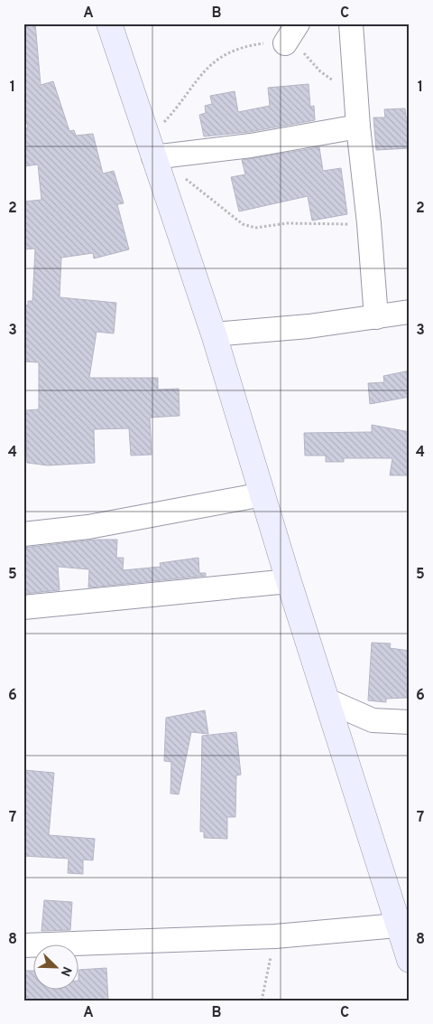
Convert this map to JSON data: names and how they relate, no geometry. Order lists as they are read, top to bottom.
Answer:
{
  "north": "bottom right",
  "grid": {
    "columns": ["A", "B", "C"],
    "rows": [
      "1",
      "2",
      "3",
      "4",
      "5",
      "6",
      "7",
      "8"
    ]
  }
}
